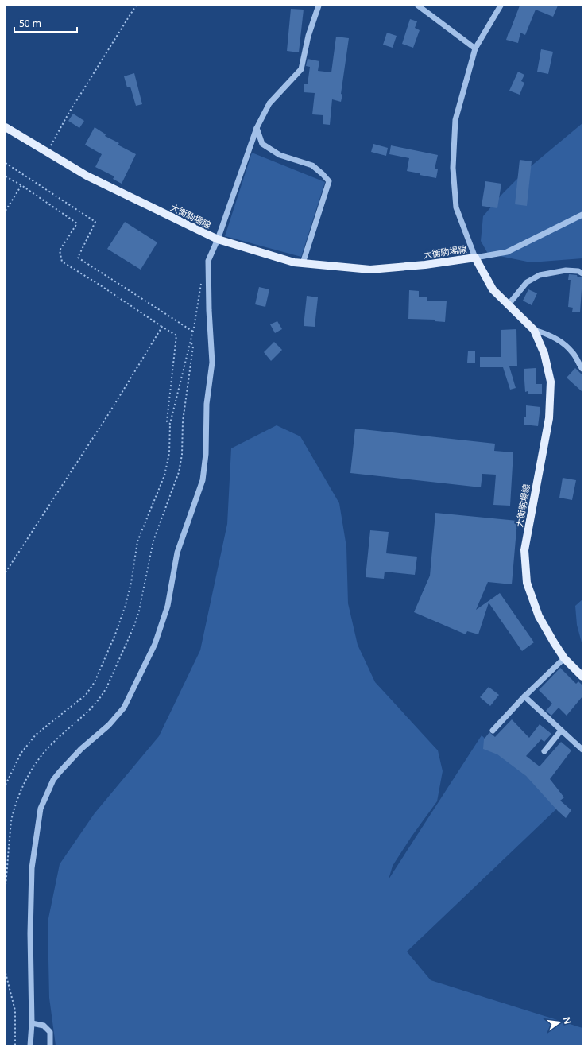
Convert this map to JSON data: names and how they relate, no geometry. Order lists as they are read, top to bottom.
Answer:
{
  "streets": {
    "main road": ["大衡駒場線"]
  },
  "scale_bar": "50 m",
  "north": "right"
}
